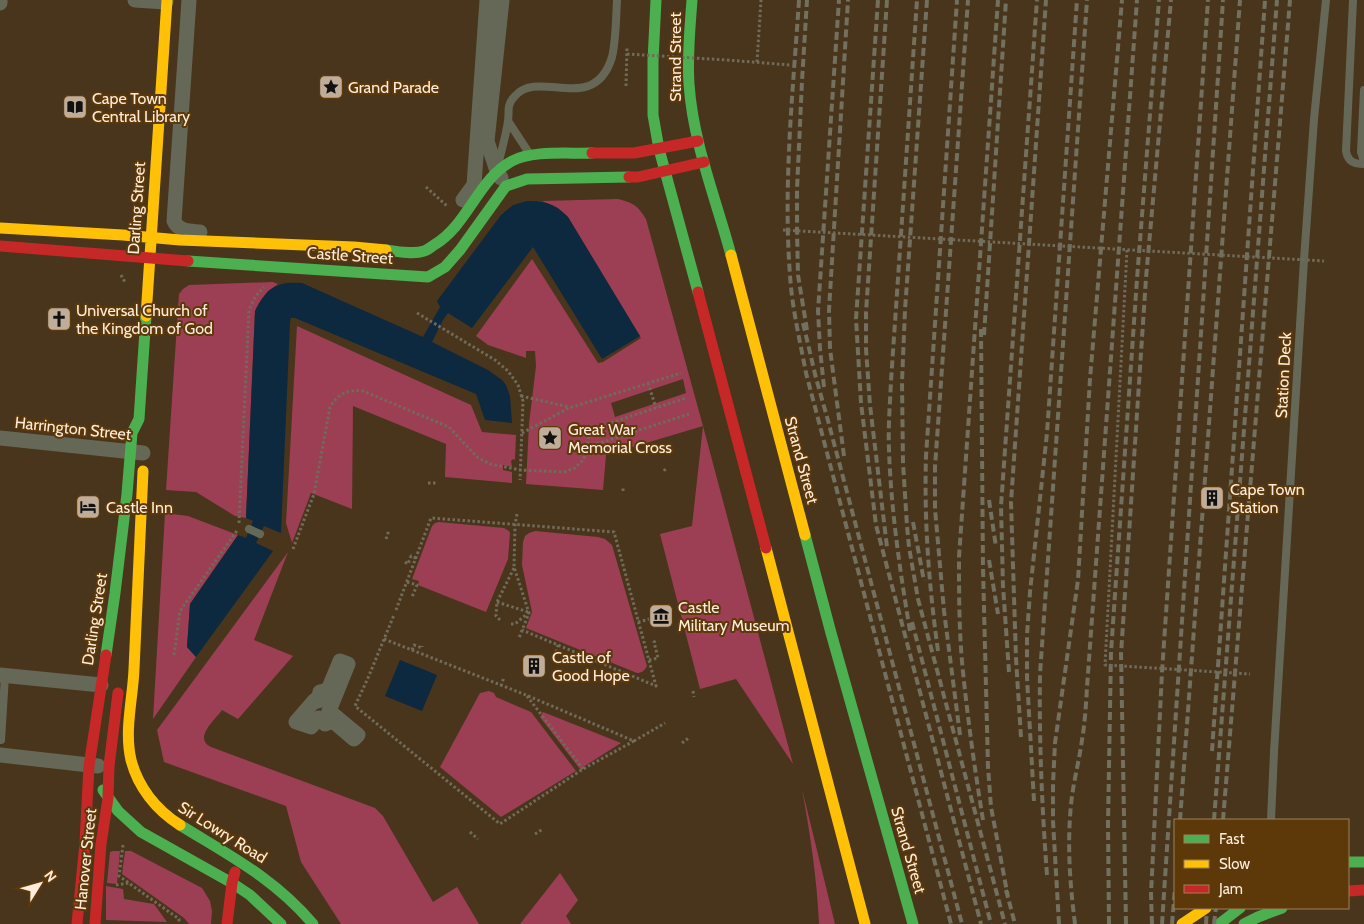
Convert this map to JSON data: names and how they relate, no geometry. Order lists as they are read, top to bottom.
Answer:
{
  "streets": {
    "main road": [
      "Strand Street",
      "Darling Street",
      "Castle Street",
      "Sir Lowry Road",
      "Hanover Street"
    ],
    "street": ["Harrington Street"],
    "lane": ["Station Deck"]
  },
  "crossings": [
    ["Strand Street", "Castle Street"],
    ["Darling Street", "Castle Street"],
    ["Darling Street", "Harrington Street"],
    ["Darling Street", "Sir Lowry Road"],
    ["Darling Street", "Hanover Street"]
  ],
  "places": {
    "place": ["Grand Parade", "Great War Memorial Cross"],
    "library": ["Cape Town Central Library"],
    "church": ["Universal Church of the Kingdom of God"],
    "building": ["Cape Town Station", "Castle of Good Hope"],
    "hotel": ["Castle Inn"],
    "museum": ["Castle Military Museum"]
  },
  "legend": ["Fast", "Slow", "Jam"],
  "north": "top right"
}
